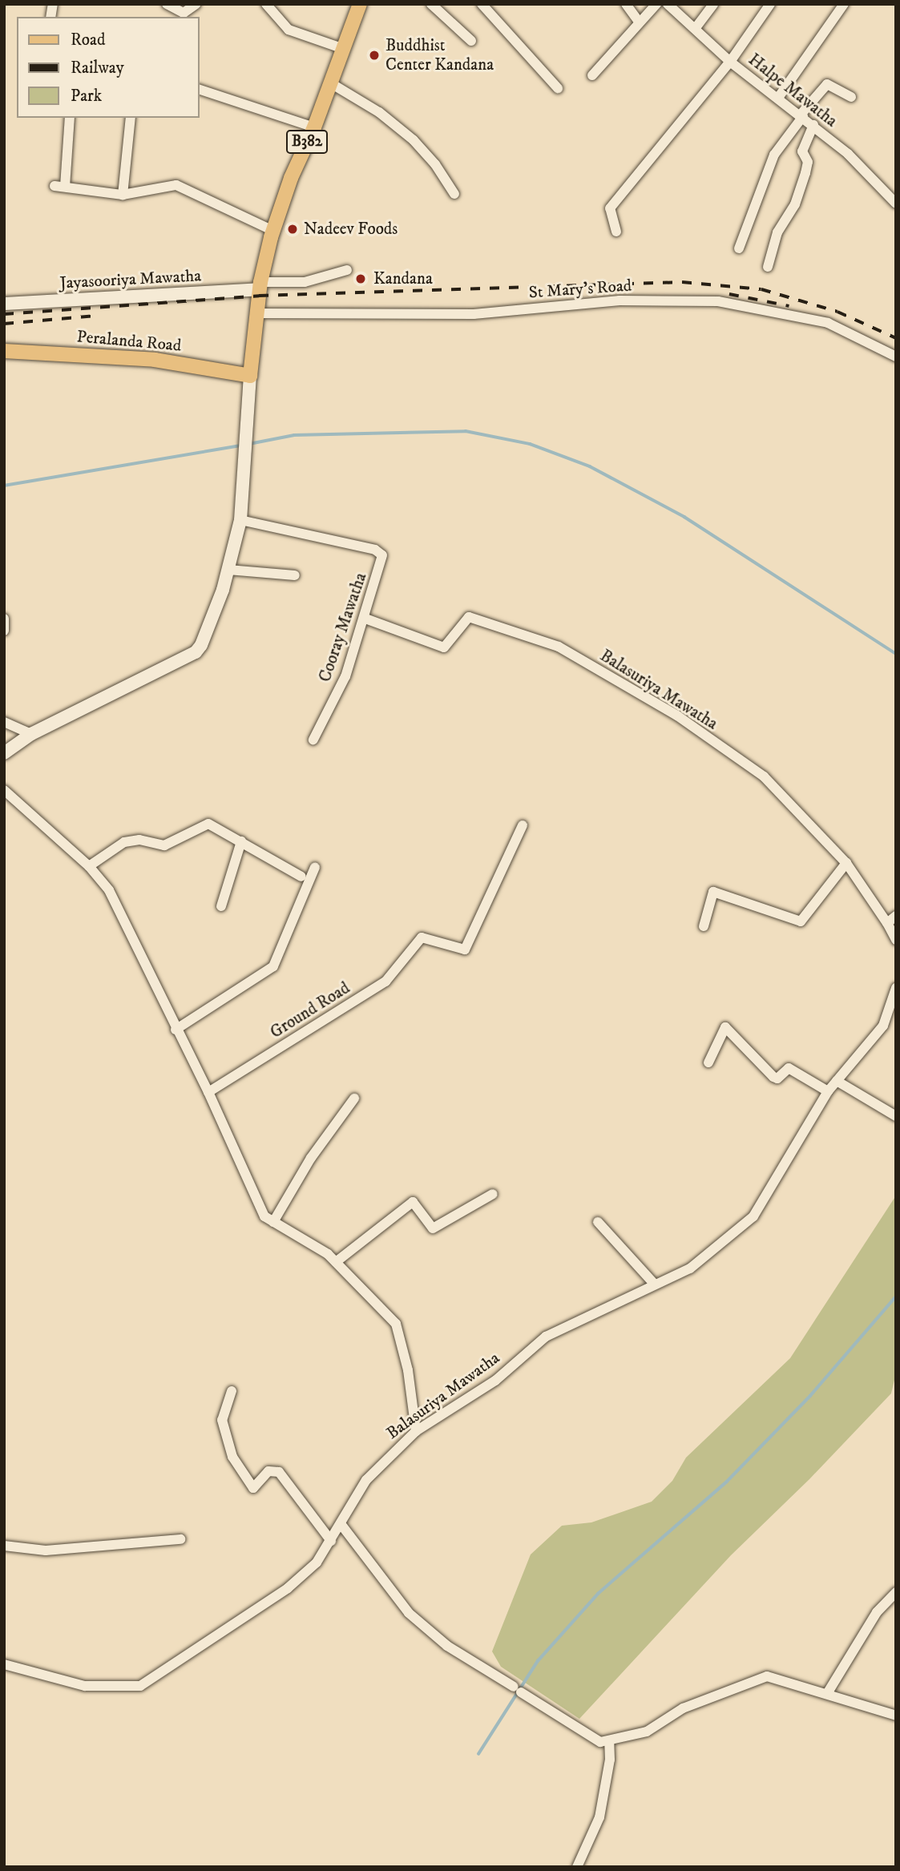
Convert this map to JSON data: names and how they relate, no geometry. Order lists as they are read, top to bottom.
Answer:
{
  "streets": {
    "main road": ["B382", "Peralanda Road"],
    "street": [
      "Halpe Mawatha",
      "Jayasooriya Mawatha",
      "St Mary's Road",
      "Cooray Mawatha",
      "Balasuriya Mawatha",
      "Ground Road"
    ]
  },
  "crossings": [
    ["B382", "Jayasooriya Mawatha"],
    ["B382", "St Mary's Road"],
    ["B382", "Peralanda Road"],
    ["Cooray Mawatha", "Balasuriya Mawatha"]
  ],
  "places": ["Buddhist Center Kandana", "Nadeev Foods", "Kandana"],
  "legend": ["Road", "Railway", "Park"]
}
